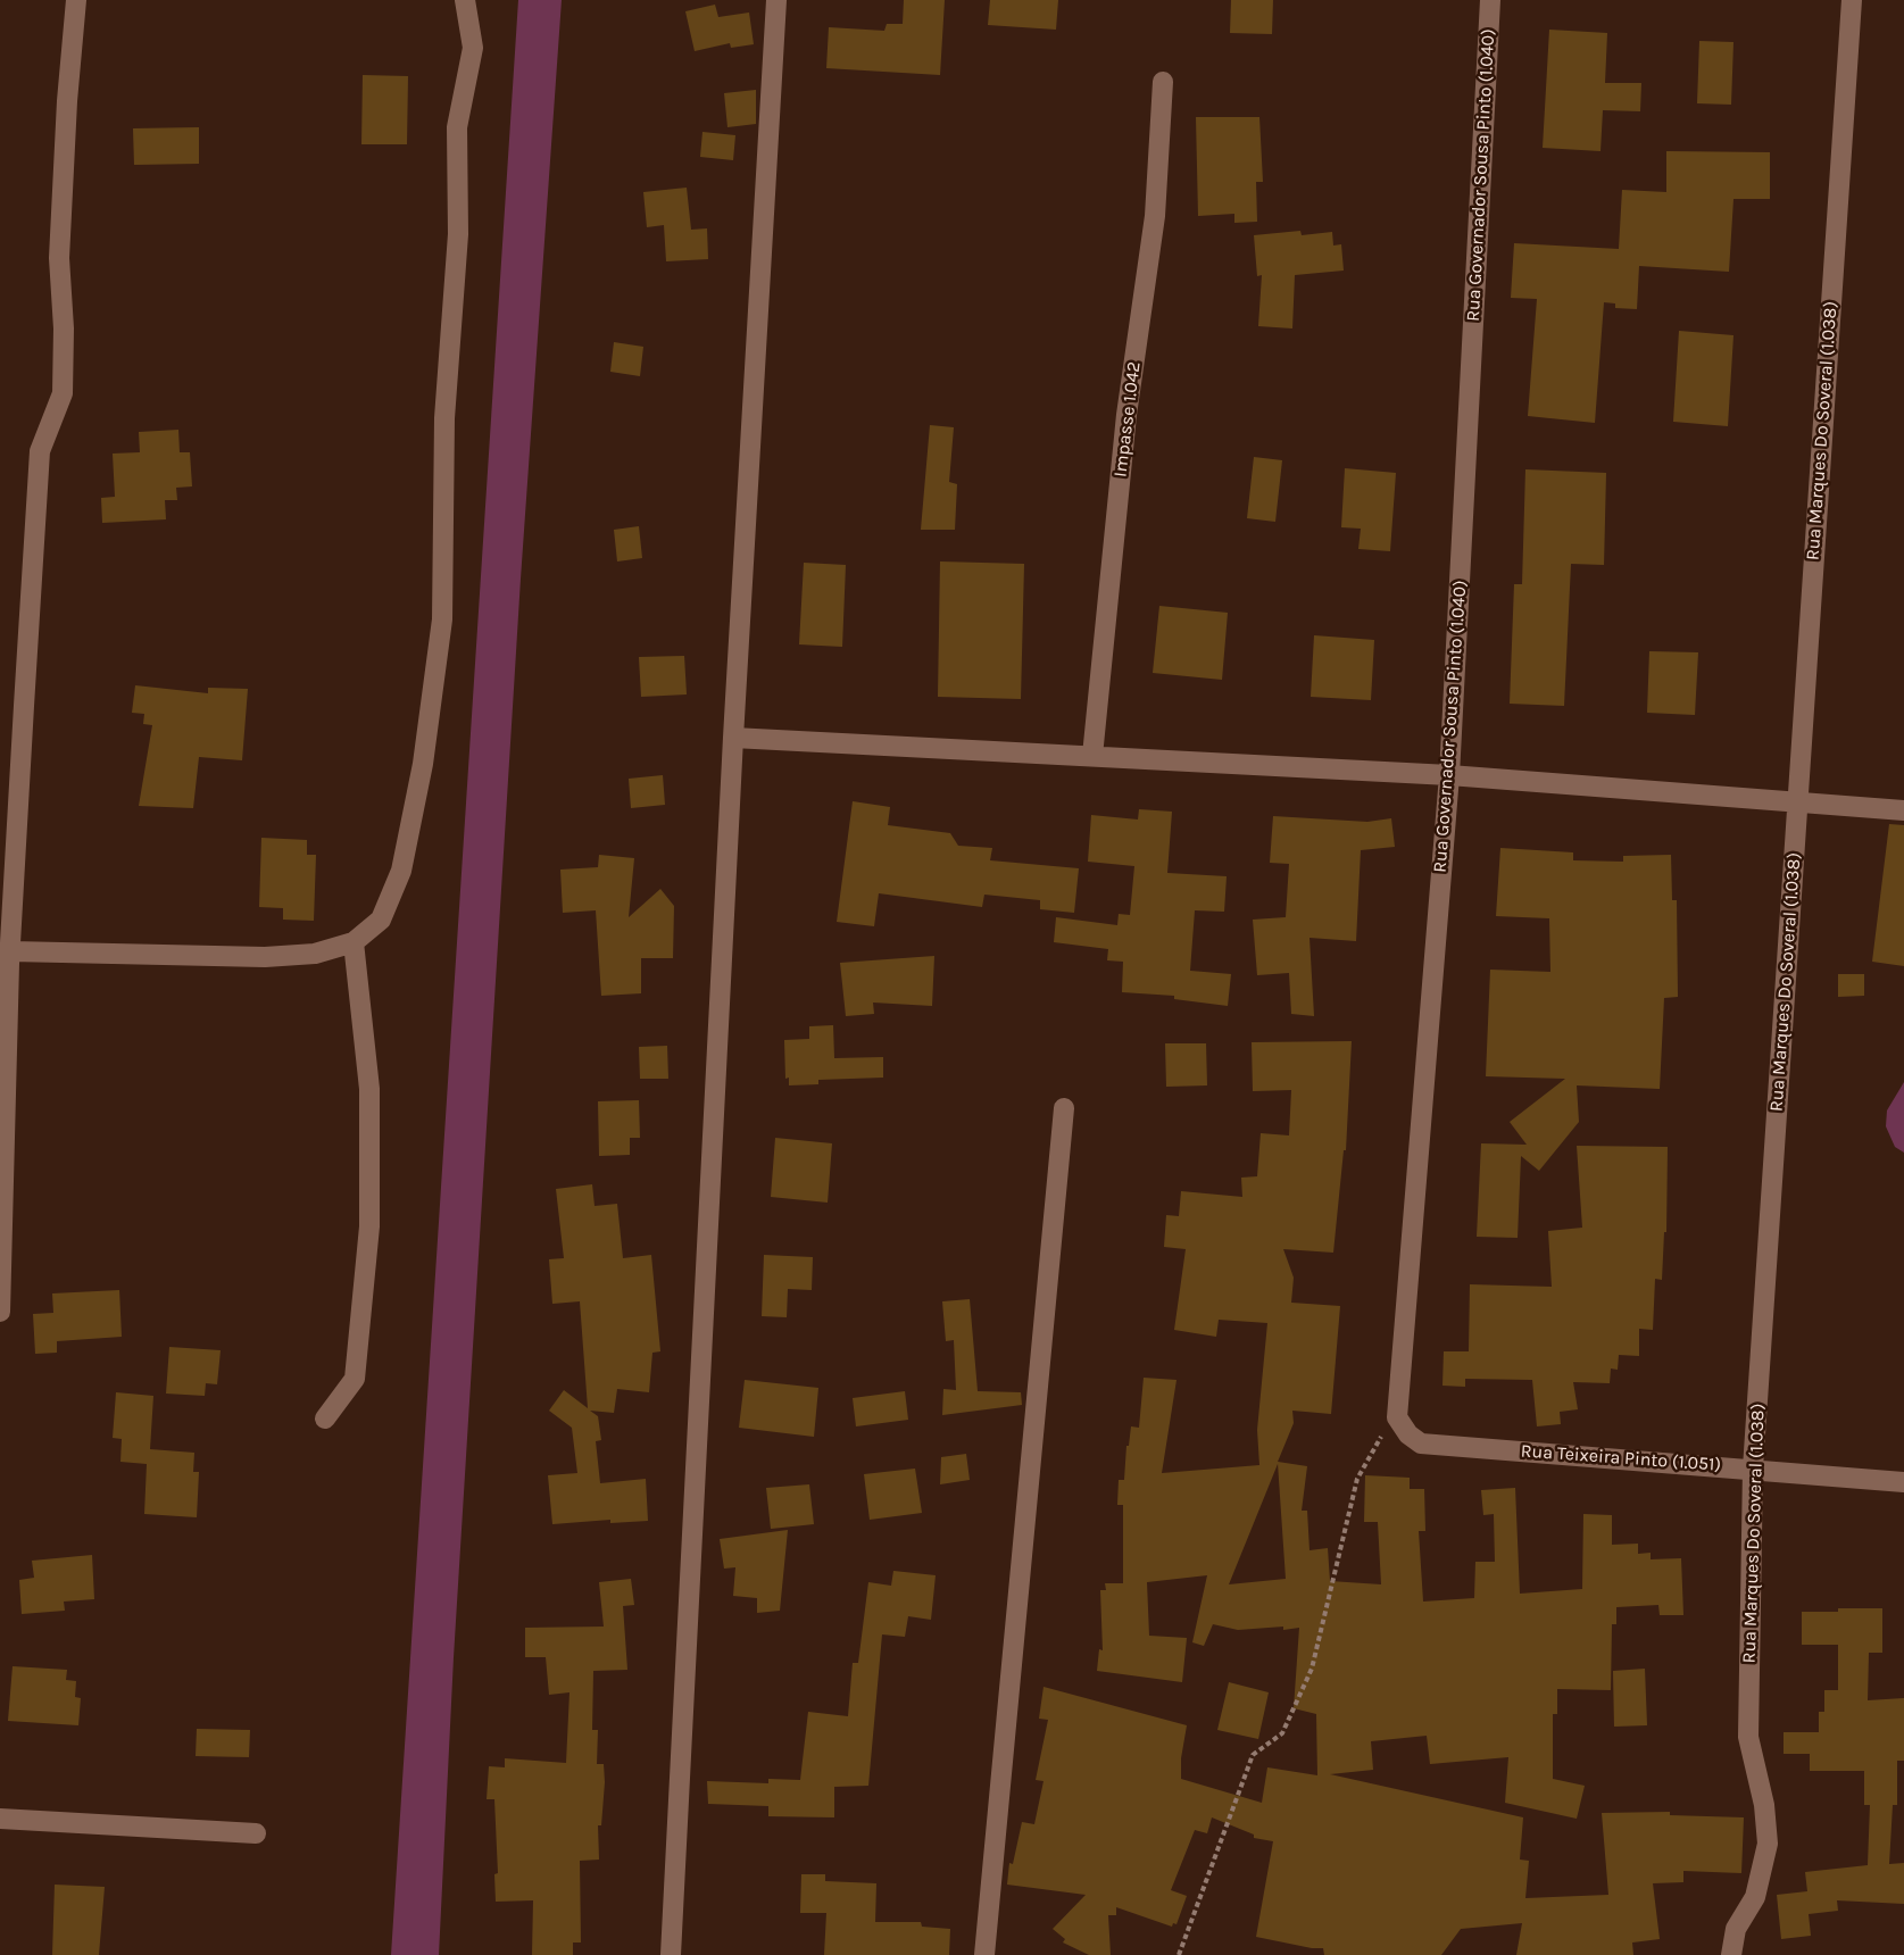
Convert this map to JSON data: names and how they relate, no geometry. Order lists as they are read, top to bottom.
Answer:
{
  "streets": {
    "street": [
      "Rua Governador Sousa Pinto (1.040)",
      "Impasse 1.042",
      "Rua Marques Do Soveral (1.038)",
      "Rua Teixeira Pinto (1.051)"
    ]
  },
  "crossings": [
    ["Rua Governador Sousa Pinto (1.040)", "Rua Teixeira Pinto (1.051)"],
    ["Rua Marques Do Soveral (1.038)", "Rua Teixeira Pinto (1.051)"]
  ]
}
